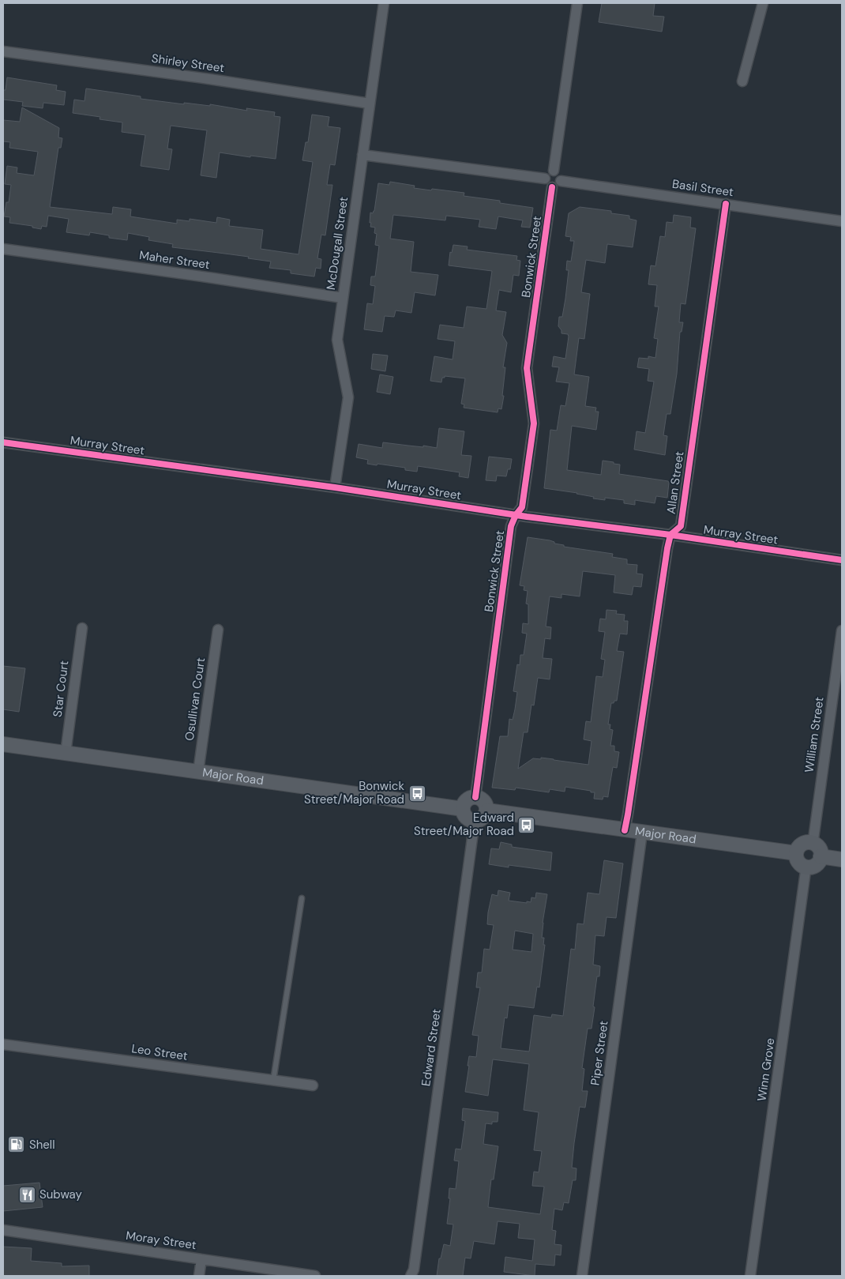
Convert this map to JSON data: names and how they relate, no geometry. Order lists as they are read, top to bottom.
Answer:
{
  "streets": {
    "street": [
      "Shirley Street",
      "Basil Street",
      "McDougall Street",
      "Bonwick Street",
      "Maher Street",
      "Murray Street",
      "Allan Street",
      "Star Court",
      "Osullivan Court",
      "William Street",
      "Major Road",
      "Edward Street",
      "Leo Street",
      "Piper Street",
      "Winn Grove",
      "Moray Street"
    ]
  },
  "crossings": [
    ["Shirley Street", "McDougall Street"],
    ["Basil Street", "Bonwick Street"],
    ["Basil Street", "Allan Street"],
    ["McDougall Street", "Maher Street"],
    ["McDougall Street", "Murray Street"],
    ["Bonwick Street", "Murray Street"],
    ["Bonwick Street", "Major Road"],
    ["Bonwick Street", "Edward Street"],
    ["Murray Street", "Allan Street"],
    ["Allan Street", "Major Road"],
    ["Star Court", "Major Road"],
    ["Osullivan Court", "Major Road"],
    ["William Street", "Major Road"],
    ["William Street", "Winn Grove"],
    ["Major Road", "Edward Street"],
    ["Major Road", "Piper Street"],
    ["Major Road", "Winn Grove"]
  ],
  "places": {
    "bus stop": ["Bonwick Street/Major Road", "Edward Street/Major Road"],
    "fuel station": ["Shell"],
    "restaurant": ["Subway"]
  }
}
